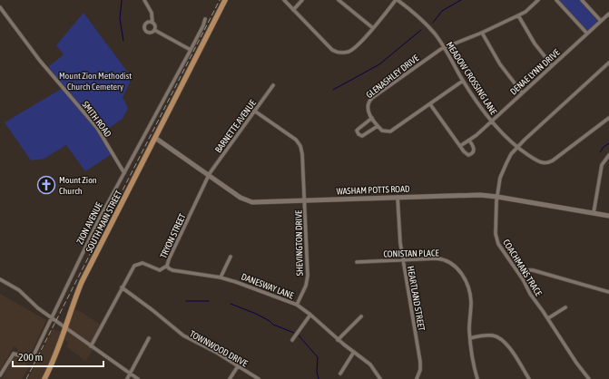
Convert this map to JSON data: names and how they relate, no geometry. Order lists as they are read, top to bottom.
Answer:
{
  "streets": {
    "main road": ["SOUTH MAIN STREET"],
    "street": [
      "DENAE LYNN DRIVE",
      "GLENASHLEY DRIVE",
      "MEADOW CROSSING LANE",
      "SMITH ROAD",
      "BARNETTE AVENUE",
      "WASHAM POTTS ROAD",
      "ZION AVENUE",
      "TRYON STREET",
      "SHEVINGTON DRIVE",
      "CONISTAN PLACE",
      "COACHMANS TRACE",
      "DANESWAY LANE",
      "HEARTLAND STREET",
      "TOWNWOOD DRIVE"
    ]
  },
  "crossings": [
    ["DENAE LYNN DRIVE", "MEADOW CROSSING LANE"],
    ["GLENASHLEY DRIVE", "MEADOW CROSSING LANE"],
    ["MEADOW CROSSING LANE", "COACHMANS TRACE"],
    ["SMITH ROAD", "ZION AVENUE"],
    ["BARNETTE AVENUE", "WASHAM POTTS ROAD"],
    ["BARNETTE AVENUE", "TRYON STREET"],
    ["BARNETTE AVENUE", "SHEVINGTON DRIVE"],
    ["WASHAM POTTS ROAD", "SOUTH MAIN STREET"],
    ["WASHAM POTTS ROAD", "TRYON STREET"],
    ["WASHAM POTTS ROAD", "SHEVINGTON DRIVE"],
    ["WASHAM POTTS ROAD", "COACHMANS TRACE"],
    ["WASHAM POTTS ROAD", "HEARTLAND STREET"],
    ["TRYON STREET", "DANESWAY LANE"],
    ["TRYON STREET", "TOWNWOOD DRIVE"],
    ["SHEVINGTON DRIVE", "DANESWAY LANE"],
    ["CONISTAN PLACE", "HEARTLAND STREET"]
  ],
  "parks": ["Mount Zion Methodist Church Cemetery"],
  "places": {
    "church": ["Mount Zion Church"]
  },
  "scale_bar": "200 m"
}
